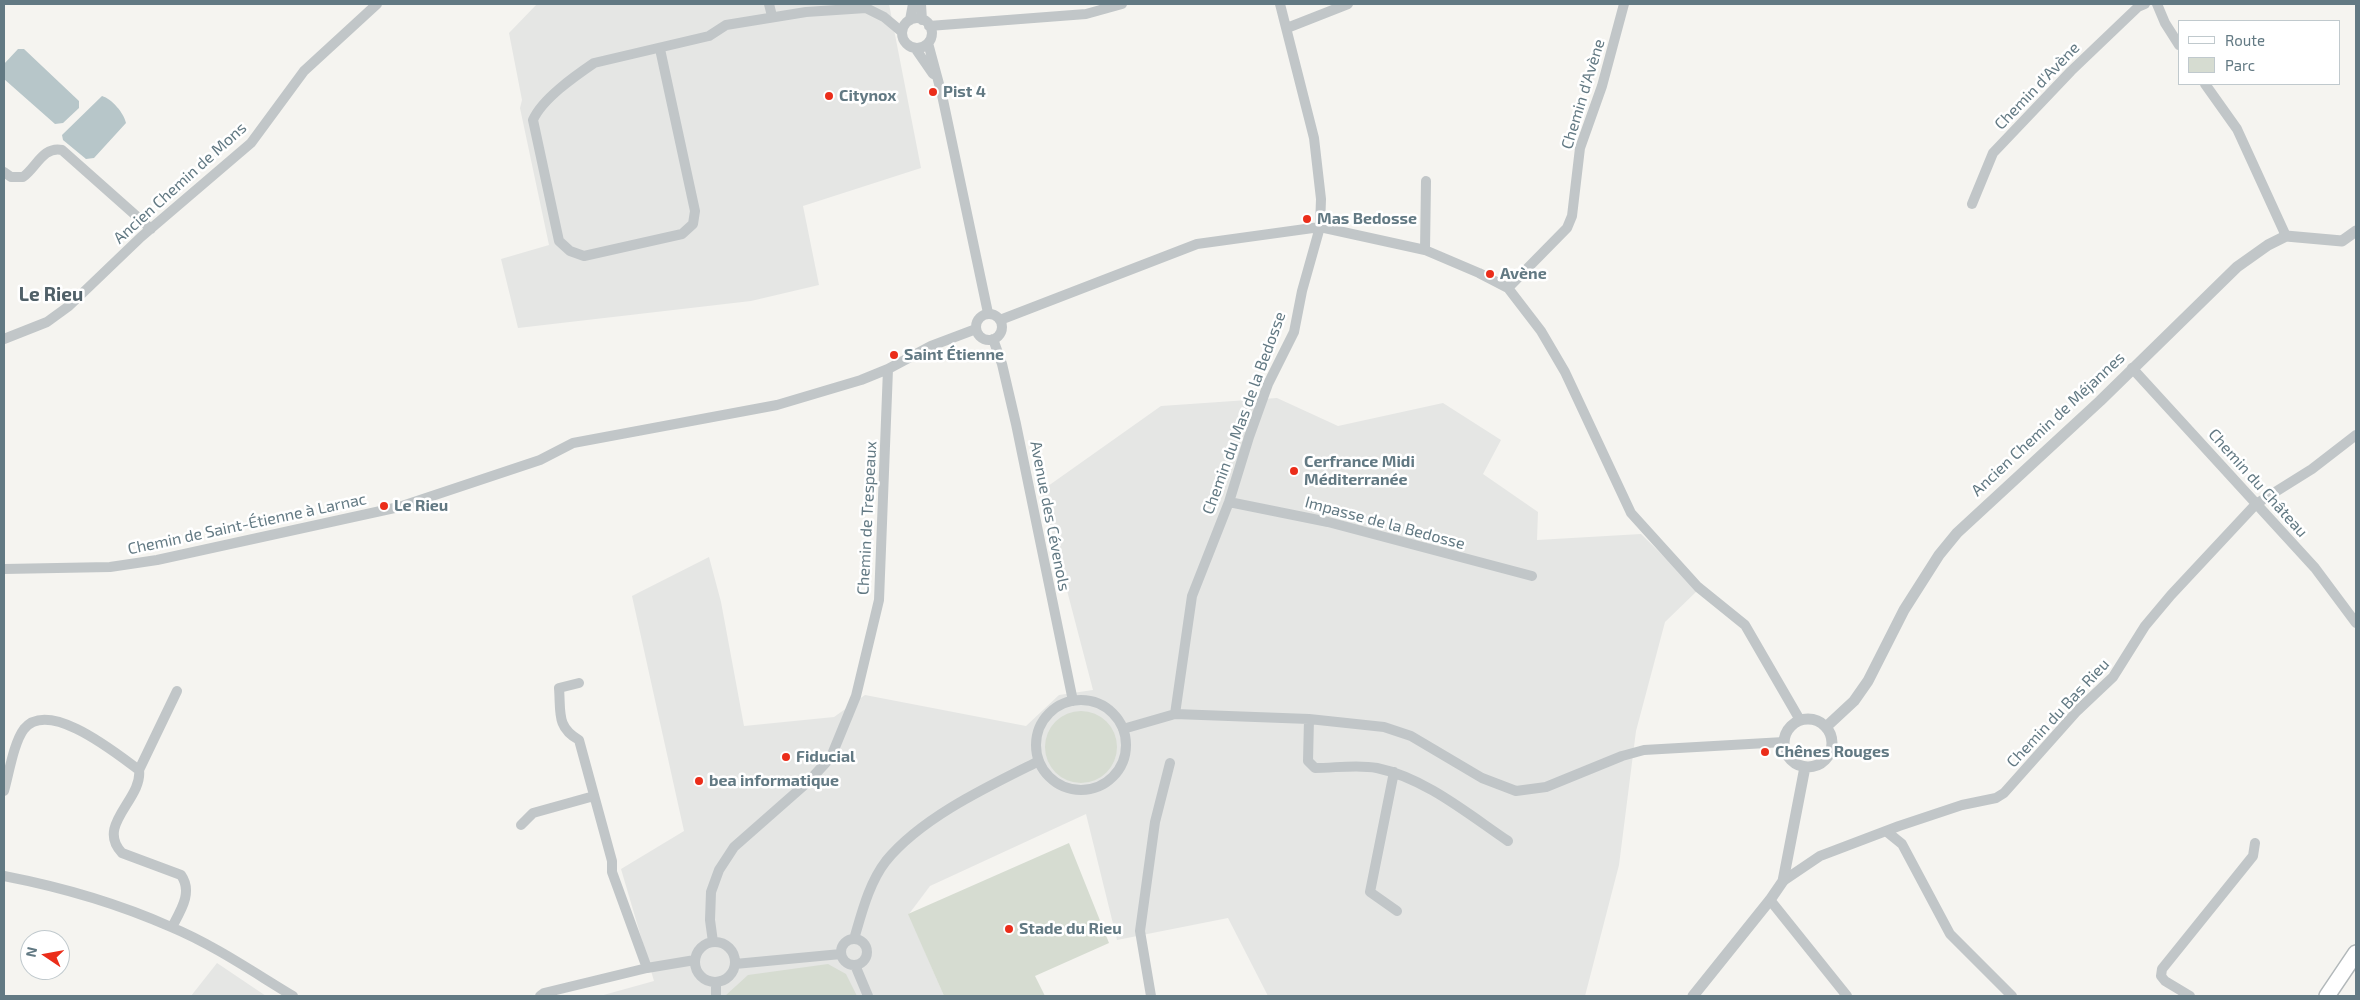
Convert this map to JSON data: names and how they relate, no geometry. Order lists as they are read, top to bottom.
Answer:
{
  "streets": {
    "street": [
      "Chemin d'Avène",
      "Ancien Chemin de Mons",
      "Chemin du Mas de la Bedosse",
      "Ancien Chemin de Méjannes",
      "Chemin du Château",
      "Avenue des Cévenols",
      "Chemin de Trespeaux",
      "Impasse de la Bedosse",
      "Chemin de Saint-Étienne à Larnac",
      "Chemin du Bas Rieu"
    ]
  },
  "crossings": [
    ["Chemin du Mas de la Bedosse", "Impasse de la Bedosse"],
    ["Ancien Chemin de Méjannes", "Chemin du Château"],
    ["Chemin du Château", "Chemin du Bas Rieu"],
    ["Avenue des Cévenols", "Chemin de Saint-Étienne à Larnac"],
    ["Chemin de Trespeaux", "Chemin de Saint-Étienne à Larnac"]
  ],
  "districts": ["Le Rieu"],
  "places": [
    "Pist 4",
    "Citynox",
    "Mas Bedosse",
    "Avène",
    "Saint Étienne",
    "Cerfrance Midi Méditerranée",
    "Le Rieu",
    "Chênes Rouges",
    "Fiducial",
    "bea informatique",
    "Stade du Rieu"
  ],
  "legend": ["Route", "Parc"],
  "north": "left"
}
